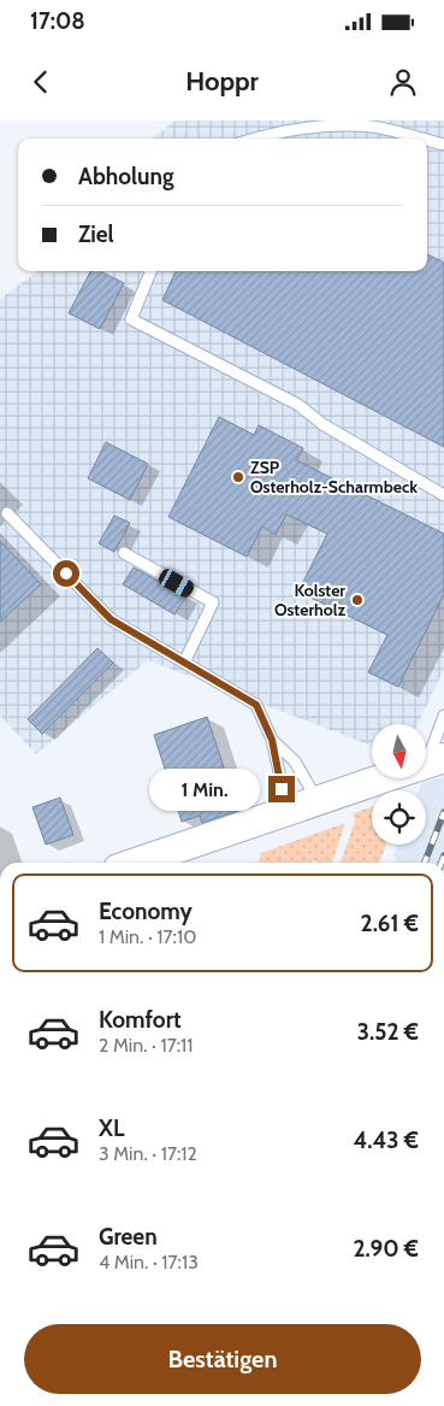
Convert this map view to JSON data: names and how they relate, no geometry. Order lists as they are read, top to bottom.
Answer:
{
  "places": ["ZSP Osterholz-Scharmbeck", "Kolster Osterholz"],
  "north": "bottom",
  "page": {
    "status": "17:08",
    "header": "Hoppr",
    "banner": ["Abholung", "Ziel"],
    "bubble": "1 Min.",
    "list": [
      {
        "name": "Economy",
        "note": "1 Min. · 17:10",
        "value": "2.61 €"
      },
      {
        "name": "Komfort",
        "note": "2 Min. · 17:11",
        "value": "3.52 €"
      },
      {
        "name": "XL",
        "note": "3 Min. · 17:12",
        "value": "4.43 €"
      },
      {
        "name": "Green",
        "note": "4 Min. · 17:13",
        "value": "2.90 €"
      }
    ],
    "buttons": "Bestätigen"
  }
}
